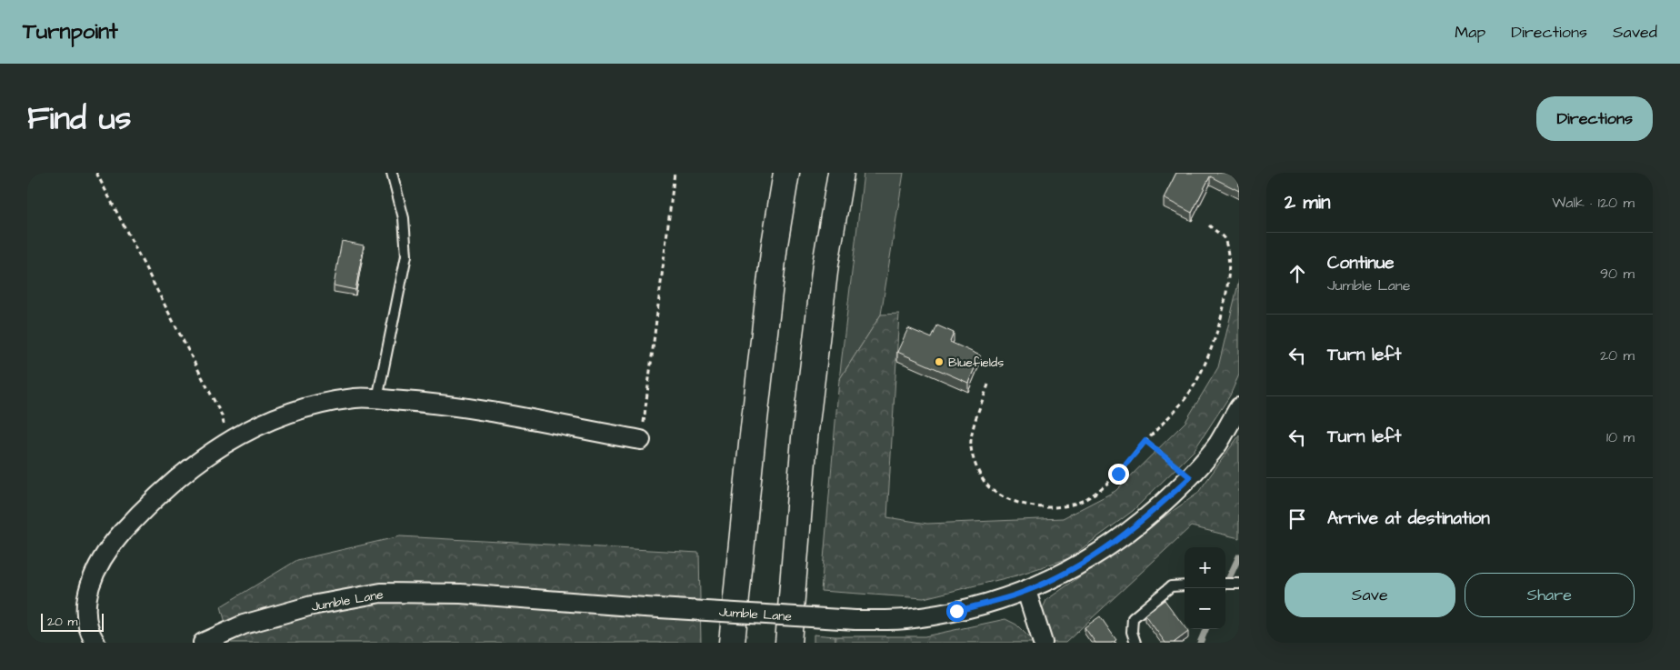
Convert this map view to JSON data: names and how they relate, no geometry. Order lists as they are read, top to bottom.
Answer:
{
  "streets": {
    "street": ["Jumble Lane"]
  },
  "places": ["Bluefields"],
  "scale_bar": "20 m",
  "page": {
    "header": "Turnpoint",
    "nav": ["Map", "Directions", "Saved"],
    "title": "Find us",
    "buttons": [
      "Directions",
      ["Save", "Share"]
    ],
    "heading": ["2 min", "Walk · 120 m"],
    "list": [
      ["Continue", "Jumble Lane", "90 m"],
      ["Turn left", "20 m"],
      ["Turn left", "10 m"],
      "Arrive at destination"
    ],
    "map_buttons": ["+", "−"],
    "scale": "20 m"
  }
}
